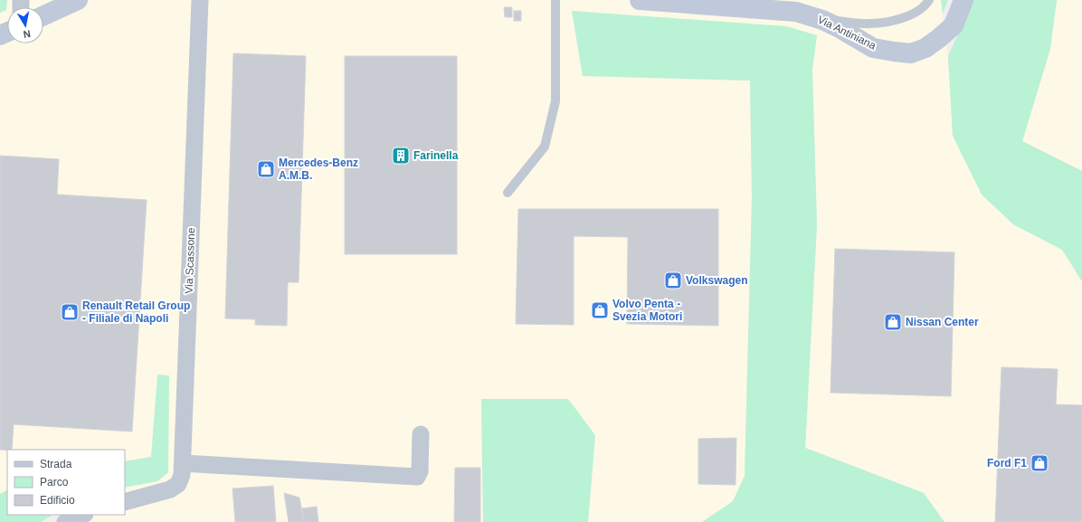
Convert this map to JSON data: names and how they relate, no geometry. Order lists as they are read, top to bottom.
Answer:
{
  "streets": {
    "street": ["Via Antiniana", "Via Scassone"]
  },
  "places": {
    "building": ["Farinella"],
    "shop": [
      "Mercedes-Benz A.M.B.",
      "Volkswagen",
      "Volvo Penta - Svezia Motori",
      "Renault Retail Group - Filiale di Napoli",
      "Nissan Center",
      "Ford F1"
    ]
  },
  "legend": ["Strada", "Parco", "Edificio"],
  "north": "bottom"
}
